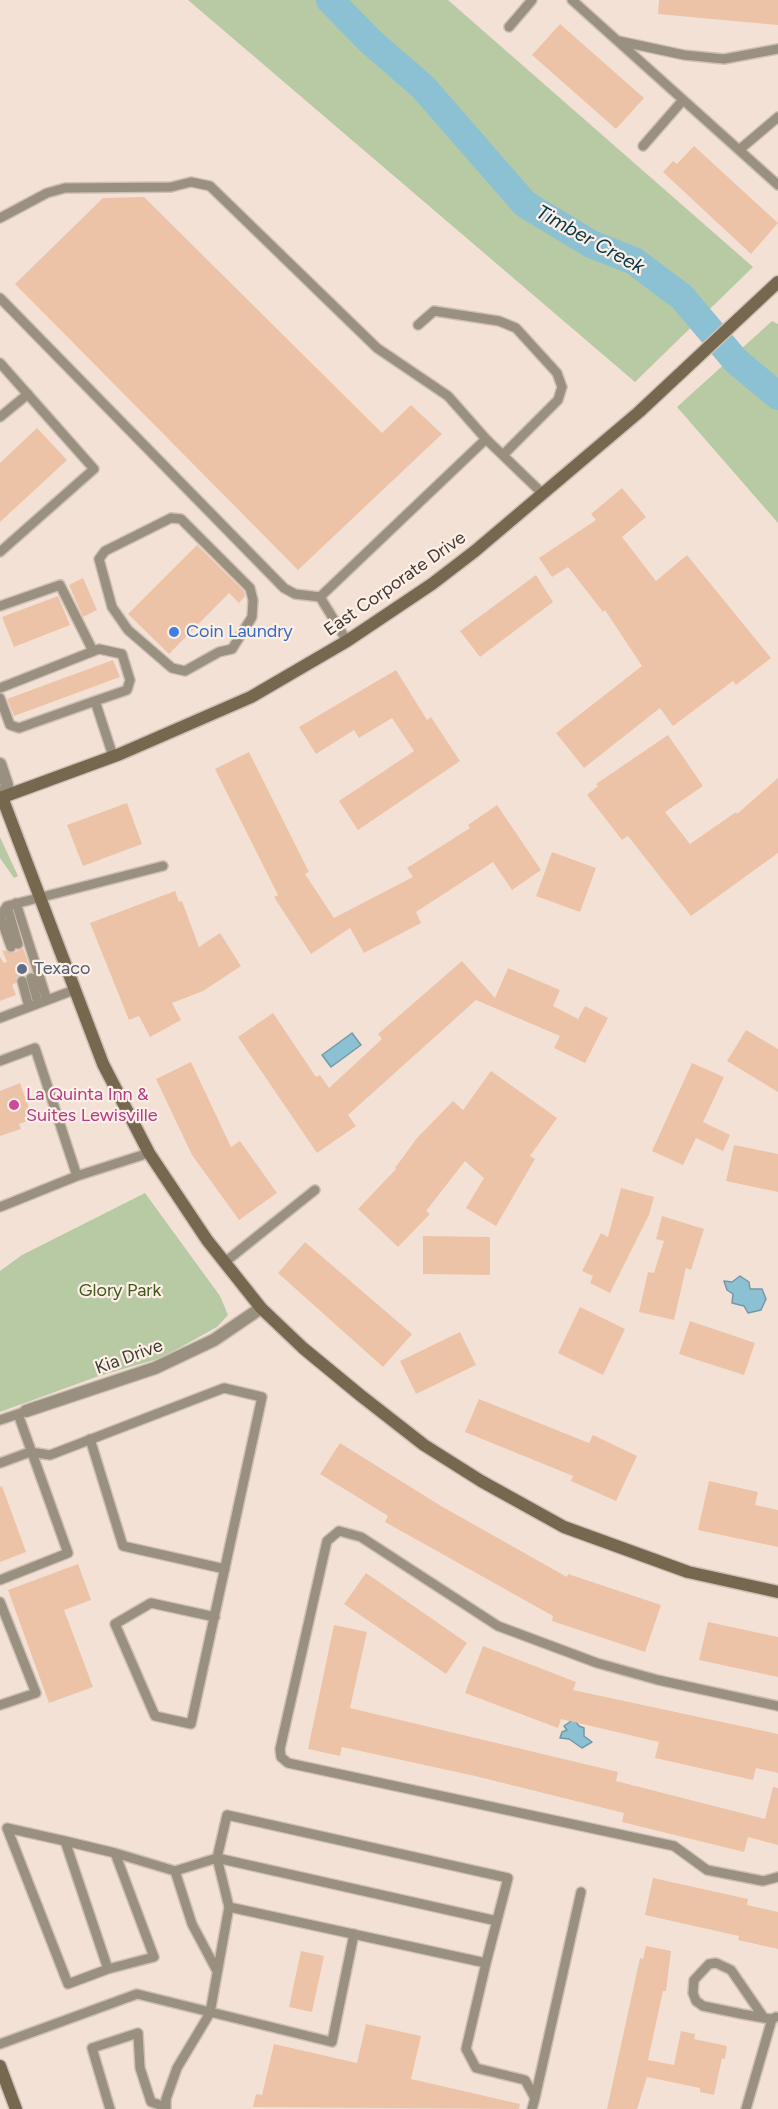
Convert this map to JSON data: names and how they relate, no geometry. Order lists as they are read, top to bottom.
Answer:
{
  "streets": {
    "street": ["East Corporate Drive", "Kia Drive"]
  },
  "water": ["Timber Creek"],
  "parks": ["Glory Park"],
  "places": ["Coin Laundry", "Texaco", "La Quinta Inn & Suites Lewisville"]
}
